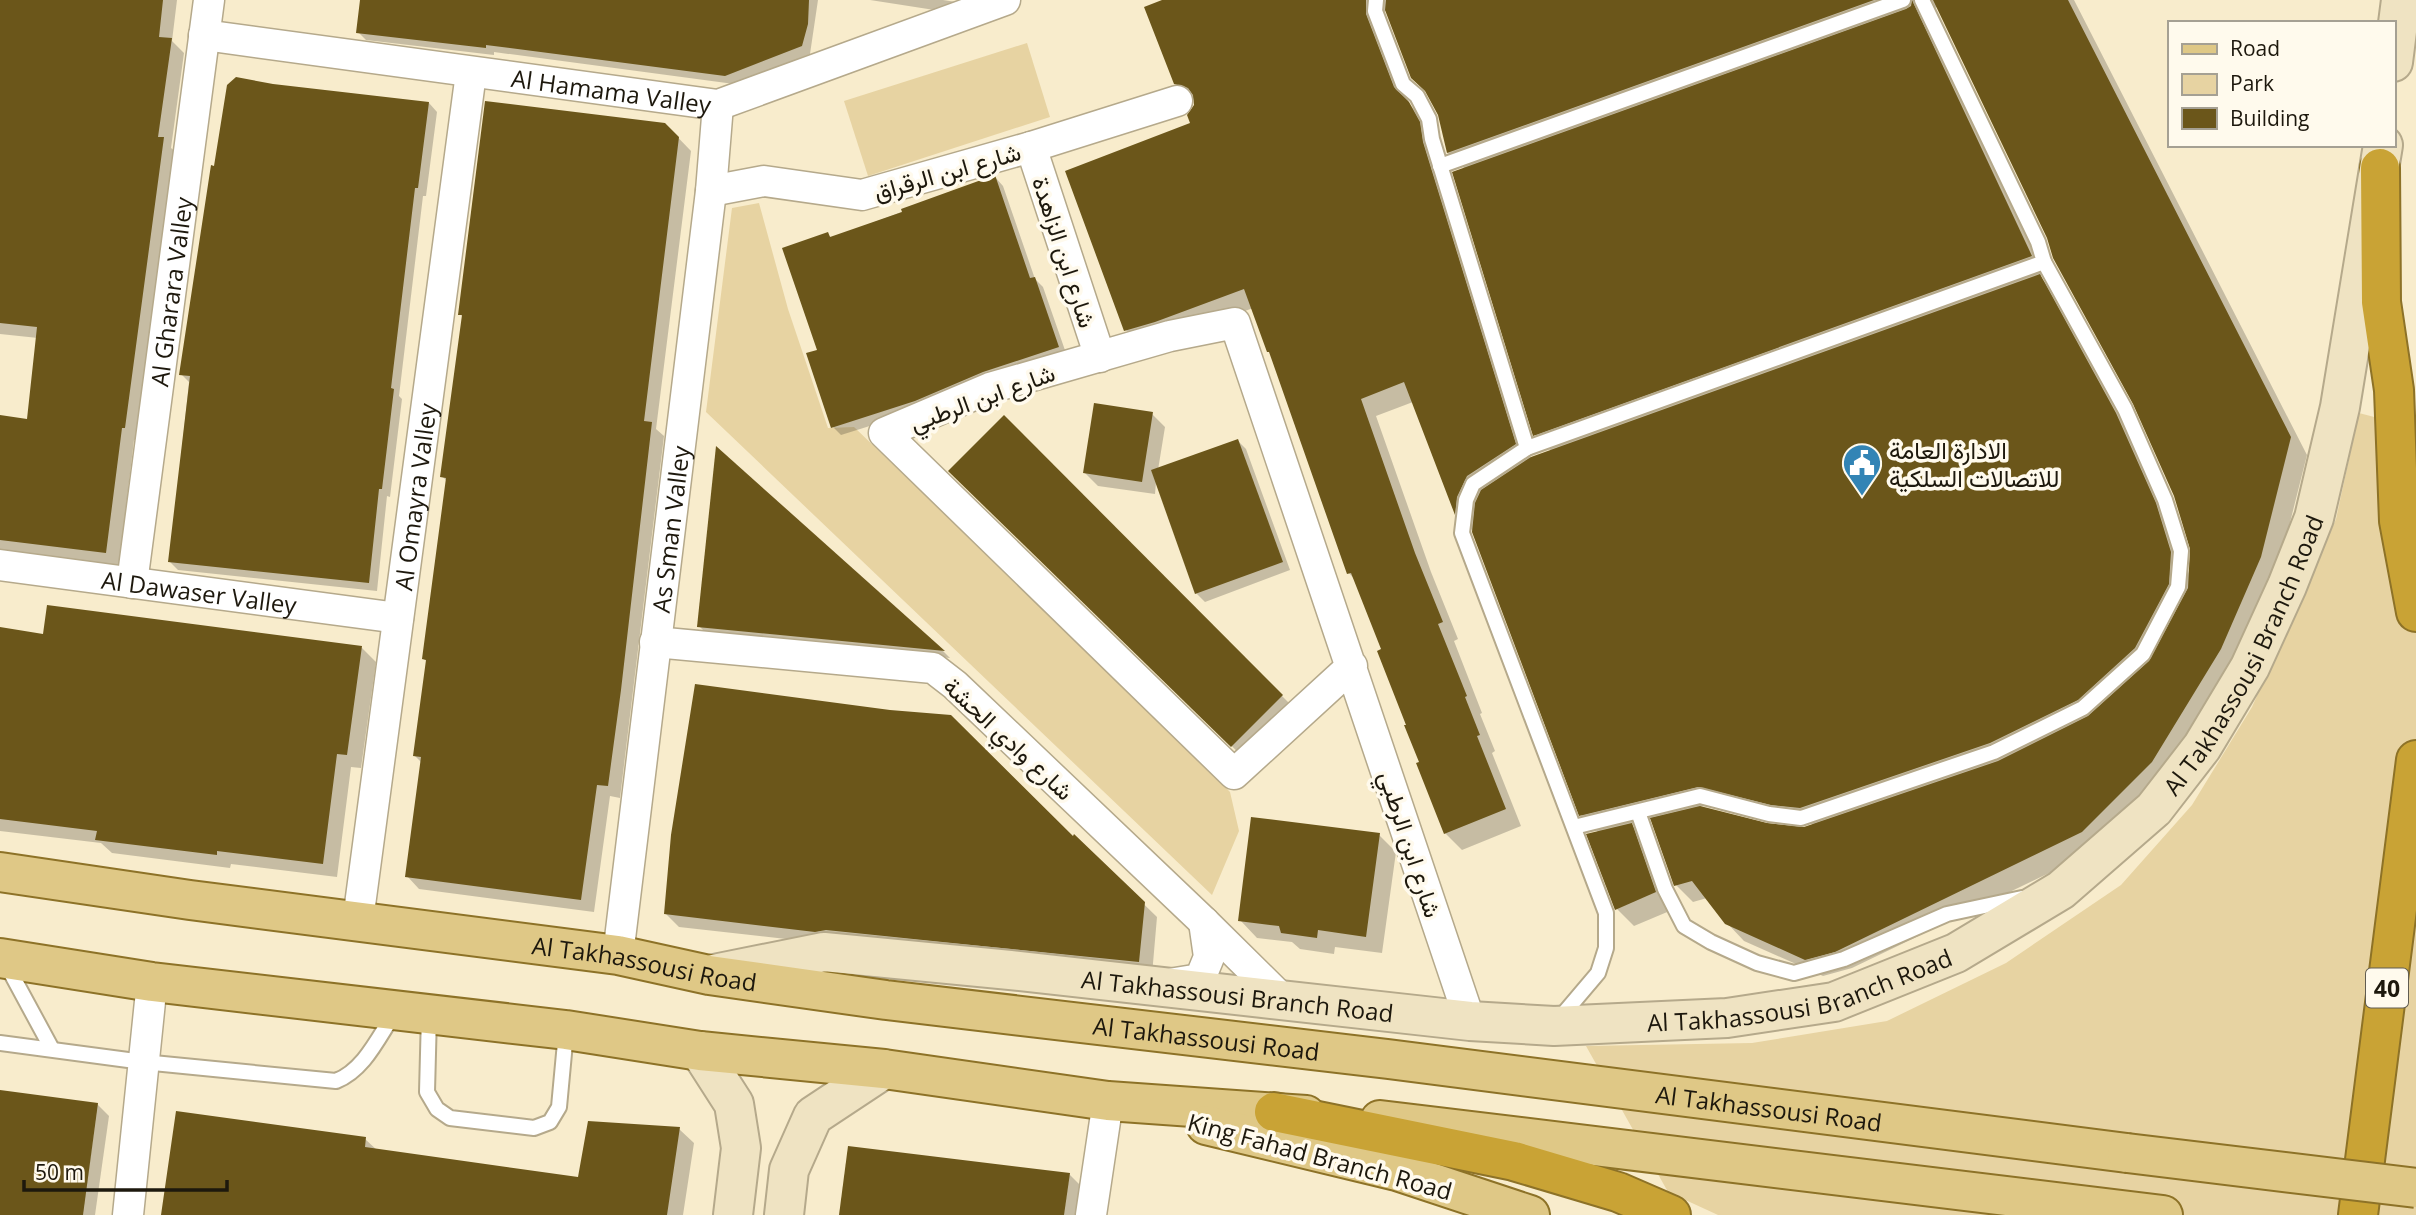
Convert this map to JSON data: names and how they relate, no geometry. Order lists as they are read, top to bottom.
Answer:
{
  "streets": {
    "highway": ["40"],
    "main road": ["Al Takhassousi Branch Road", "Al Takhassousi Road", "King Fahad Branch Road"],
    "street": [
      "Al Hamama Valley",
      "شارع ابن الرقراق",
      "شارع ابن الزاهدة",
      "Al Gharara Valley",
      "شارع ابن الرطبي",
      "Al Omayra Valley",
      "As Sman Valley",
      "Al Dawaser Valley",
      "شارع وادي الحشة"
    ]
  },
  "crossings": [
    ["Al Hamama Valley", "Al Gharara Valley"],
    ["Al Hamama Valley", "Al Omayra Valley"],
    ["Al Hamama Valley", "As Sman Valley"],
    ["شارع ابن الرقراق", "شارع ابن الزاهدة"],
    ["شارع ابن الرقراق", "As Sman Valley"],
    ["شارع ابن الزاهدة", "شارع ابن الرطبي"],
    ["Al Gharara Valley", "Al Dawaser Valley"],
    ["شارع ابن الرطبي", "Al Takhassousi Branch Road"],
    ["Al Omayra Valley", "Al Dawaser Valley"],
    ["Al Omayra Valley", "Al Takhassousi Road"],
    ["As Sman Valley", "شارع وادي الحشة"],
    ["As Sman Valley", "Al Takhassousi Road"],
    ["Al Takhassousi Branch Road", "شارع وادي الحشة"],
    ["Al Takhassousi Branch Road", "Al Takhassousi Road"]
  ],
  "places": {
    "public building": ["الادارة العامة للاتصالات السلكية"]
  },
  "legend": ["Road", "Park", "Building"],
  "scale_bar": "50 m"
}
